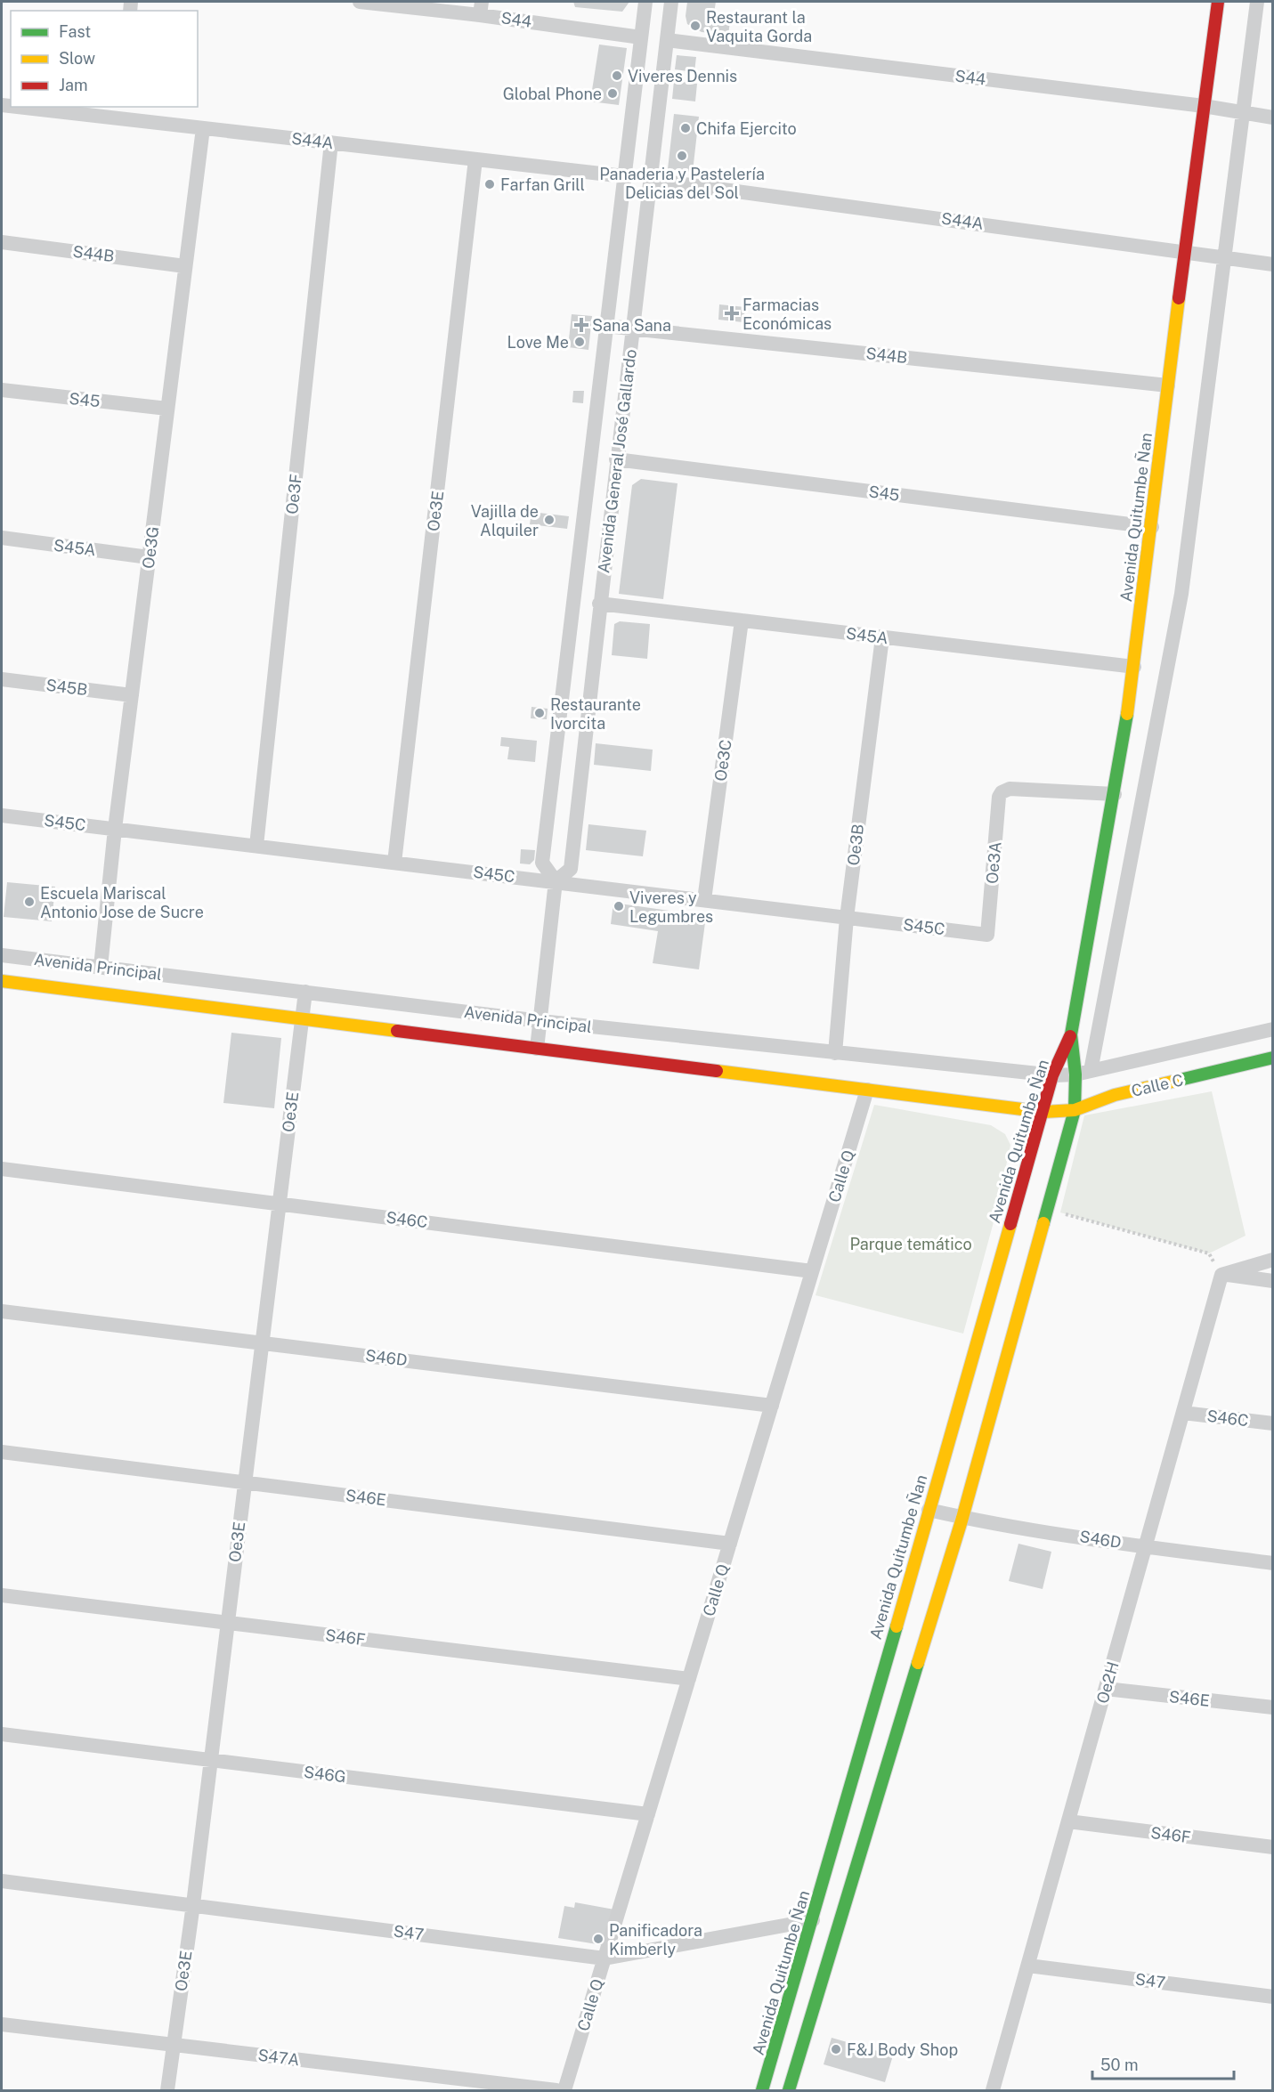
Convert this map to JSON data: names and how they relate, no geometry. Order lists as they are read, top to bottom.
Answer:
{
  "streets": {
    "street": [
      "S44",
      "S44A",
      "S44B",
      "S45",
      "Avenida General José Gallardo",
      "Oe3F",
      "Oe3E",
      "Avenida Quitumbe Ñan",
      "S45A",
      "Oe3G",
      "S45B",
      "Oe3C",
      "S45C",
      "Oe3B",
      "Oe3A",
      "Avenida Principal",
      "Calle C",
      "Calle Q",
      "S46C",
      "S46D",
      "S46E",
      "S46F",
      "Oe2H",
      "S46G",
      "S47",
      "S47A"
    ]
  },
  "crossings": [
    ["S44", "Avenida General José Gallardo"],
    ["S44", "Avenida Quitumbe Ñan"],
    ["S44A", "Avenida General José Gallardo"],
    ["S44A", "Oe3F"],
    ["S44A", "Oe3E"],
    ["S44A", "Avenida Quitumbe Ñan"],
    ["S44A", "Oe3G"],
    ["S44B", "Avenida General José Gallardo"],
    ["S44B", "Avenida Quitumbe Ñan"],
    ["S44B", "Oe3G"],
    ["S45", "Avenida General José Gallardo"],
    ["S45", "Avenida Quitumbe Ñan"],
    ["S45", "Oe3G"],
    ["Avenida General José Gallardo", "S45A"],
    ["Avenida General José Gallardo", "S45C"],
    ["Oe3F", "S45C"],
    ["Oe3E", "S45C"],
    ["Oe3E", "Avenida Principal"],
    ["Oe3E", "S46C"],
    ["Oe3E", "S46D"],
    ["Oe3E", "S46E"],
    ["Oe3E", "S46F"],
    ["Oe3E", "S46G"],
    ["Oe3E", "S47"],
    ["Oe3E", "S47A"],
    ["Avenida Quitumbe Ñan", "S45A"],
    ["Avenida Quitumbe Ñan", "Oe3A"],
    ["Avenida Quitumbe Ñan", "Avenida Principal"],
    ["Avenida Quitumbe Ñan", "Calle C"],
    ["Avenida Quitumbe Ñan", "S46D"],
    ["Avenida Quitumbe Ñan", "S47"],
    ["S45A", "Oe3G"],
    ["S45A", "Oe3C"],
    ["S45A", "Oe3B"],
    ["Oe3G", "S45B"],
    ["Oe3G", "S45C"],
    ["Oe3G", "Avenida Principal"],
    ["Oe3C", "S45C"],
    ["S45C", "Oe3B"],
    ["S45C", "Oe3A"],
    ["Oe3B", "Avenida Principal"],
    ["Avenida Principal", "Calle C"],
    ["Avenida Principal", "Calle Q"],
    ["Calle Q", "S46C"],
    ["Calle Q", "S46D"],
    ["Calle Q", "S46E"],
    ["Calle Q", "S46F"],
    ["Calle Q", "S46G"],
    ["Calle Q", "S47"],
    ["S46C", "Oe2H"],
    ["S46D", "Oe2H"],
    ["S46E", "Oe2H"],
    ["S46F", "Oe2H"],
    ["Oe2H", "S47"]
  ],
  "parks": ["Parque temático"],
  "places": {
    "other": [
      "Restaurant la Vaquita Gorda",
      "Viveres Dennis",
      "Global Phone",
      "Chifa Ejercito",
      "Panaderia y Pastelería Delicias del Sol",
      "Farfan Grill",
      "Love Me",
      "Vajilla de Alquiler",
      "Restaurante Ivorcita",
      "Escuela Mariscal Antonio Jose de Sucre",
      "Viveres y Legumbres",
      "Panificadora Kimberly",
      "F&J Body Shop"
    ],
    "health": ["Farmacias Económicas", "Sana Sana"]
  },
  "legend": ["Fast", "Slow", "Jam"],
  "scale_bar": "50 m"
}
